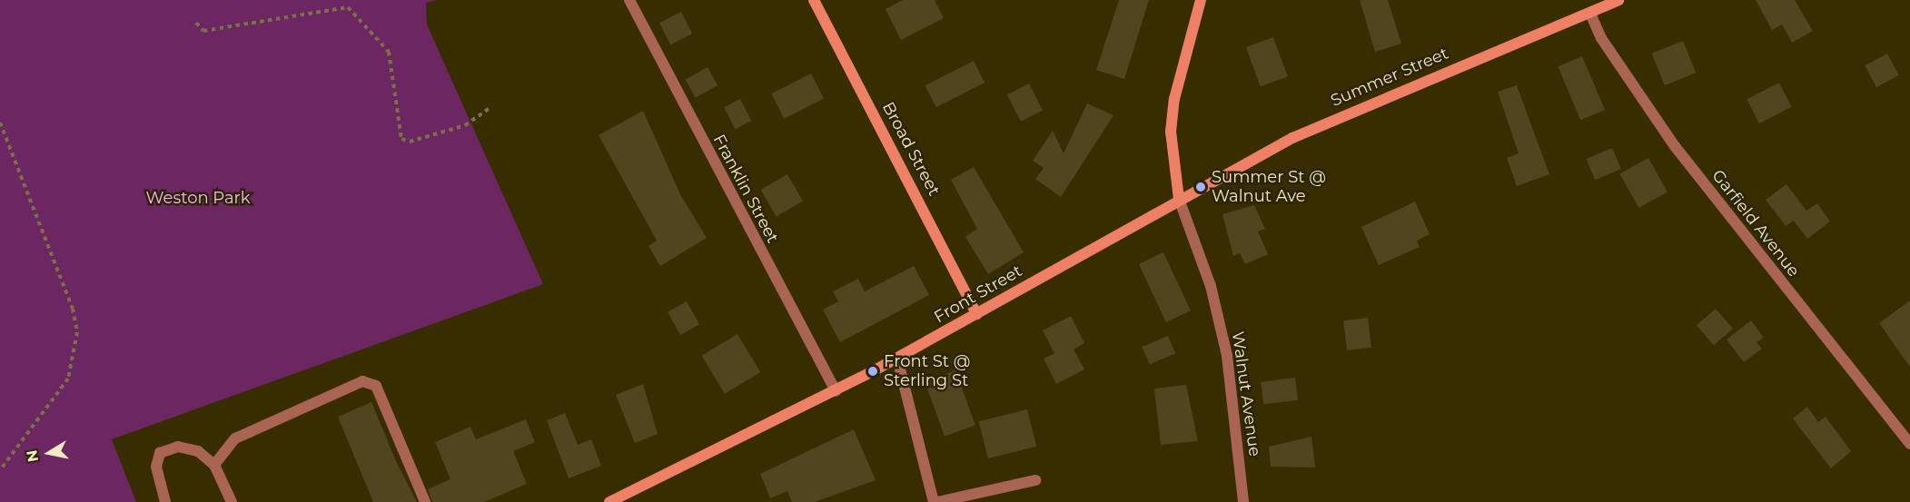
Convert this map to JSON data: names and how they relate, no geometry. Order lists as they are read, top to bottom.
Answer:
{
  "streets": {
    "street": [
      "Summer Street",
      "Broad Street",
      "Franklin Street",
      "Garfield Avenue",
      "Front Street",
      "Walnut Avenue"
    ]
  },
  "crossings": [
    ["Summer Street", "Garfield Avenue"],
    ["Summer Street", "Front Street"],
    ["Summer Street", "Walnut Avenue"],
    ["Broad Street", "Front Street"],
    ["Franklin Street", "Front Street"],
    ["Front Street", "Walnut Avenue"]
  ],
  "parks": ["Weston Park"],
  "places": ["Summer St @ Walnut Ave", "Front St @ Sterling St"],
  "north": "left"
}
